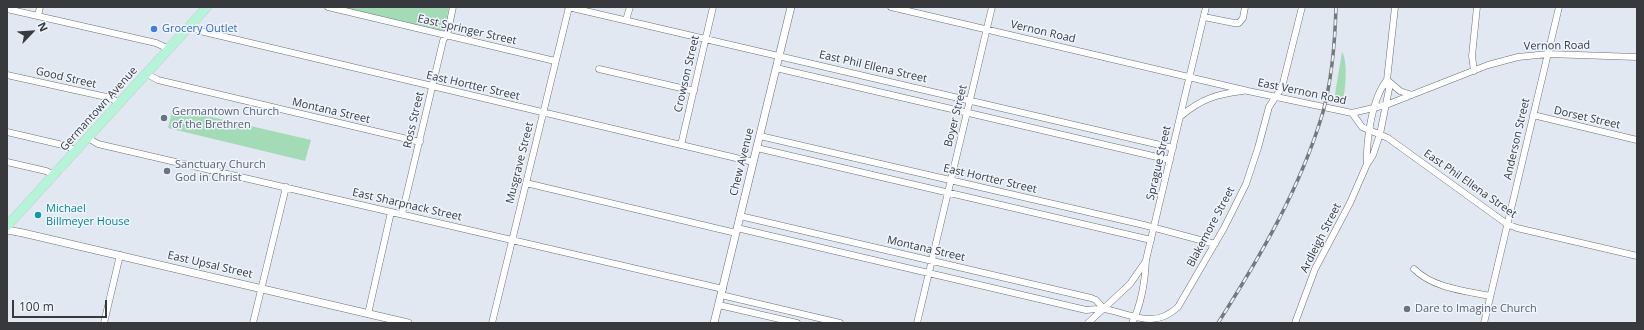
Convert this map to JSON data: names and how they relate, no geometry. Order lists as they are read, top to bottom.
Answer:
{
  "streets": {
    "main road": ["Germantown Avenue"],
    "street": [
      "East Springer Street",
      "Vernon Road",
      "East Phil Ellena Street",
      "Crowson Street",
      "Good Street",
      "East Hortter Street",
      "East Vernon Road",
      "Montana Street",
      "Boyer Street",
      "Dorset Street",
      "Ross Street",
      "Anderson Street",
      "Chew Avenue",
      "Musgrave Street",
      "Sprague Street",
      "East Sharpnack Street",
      "Blakemore Street",
      "Ardleigh Street",
      "East Upsal Street"
    ]
  },
  "crossings": [
    ["East Springer Street", "Ross Street"],
    ["East Springer Street", "Musgrave Street"],
    ["Vernon Road", "East Phil Ellena Street"],
    ["Vernon Road", "East Vernon Road"],
    ["Vernon Road", "Boyer Street"],
    ["Vernon Road", "Anderson Street"],
    ["Vernon Road", "Sprague Street"],
    ["Vernon Road", "Ardleigh Street"],
    ["East Phil Ellena Street", "Crowson Street"],
    ["East Phil Ellena Street", "East Vernon Road"],
    ["East Phil Ellena Street", "Boyer Street"],
    ["East Phil Ellena Street", "Anderson Street"],
    ["East Phil Ellena Street", "Chew Avenue"],
    ["East Phil Ellena Street", "Musgrave Street"],
    ["East Phil Ellena Street", "Sprague Street"],
    ["East Phil Ellena Street", "Ardleigh Street"],
    ["Crowson Street", "East Hortter Street"],
    ["Good Street", "Germantown Avenue"],
    ["East Hortter Street", "Germantown Avenue"],
    ["East Hortter Street", "Boyer Street"],
    ["East Hortter Street", "Ross Street"],
    ["East Hortter Street", "Chew Avenue"],
    ["East Hortter Street", "Musgrave Street"],
    ["East Hortter Street", "Sprague Street"],
    ["East Hortter Street", "Blakemore Street"],
    ["East Vernon Road", "Sprague Street"],
    ["East Vernon Road", "Blakemore Street"],
    ["Germantown Avenue", "Montana Street"],
    ["Germantown Avenue", "East Sharpnack Street"],
    ["Montana Street", "Boyer Street"],
    ["Montana Street", "Ross Street"],
    ["Montana Street", "Chew Avenue"],
    ["Montana Street", "Musgrave Street"],
    ["Montana Street", "Sprague Street"],
    ["Montana Street", "Blakemore Street"],
    ["Dorset Street", "Anderson Street"],
    ["Ross Street", "East Sharpnack Street"],
    ["Chew Avenue", "East Sharpnack Street"],
    ["Musgrave Street", "East Sharpnack Street"]
  ],
  "places": [
    "Grocery Outlet",
    "Germantown Church of the Brethren",
    "Sanctuary Church God in Christ",
    "Michael Billmeyer House",
    "Dare to Imagine Church"
  ],
  "scale_bar": "100 m",
  "north": "top right"
}
